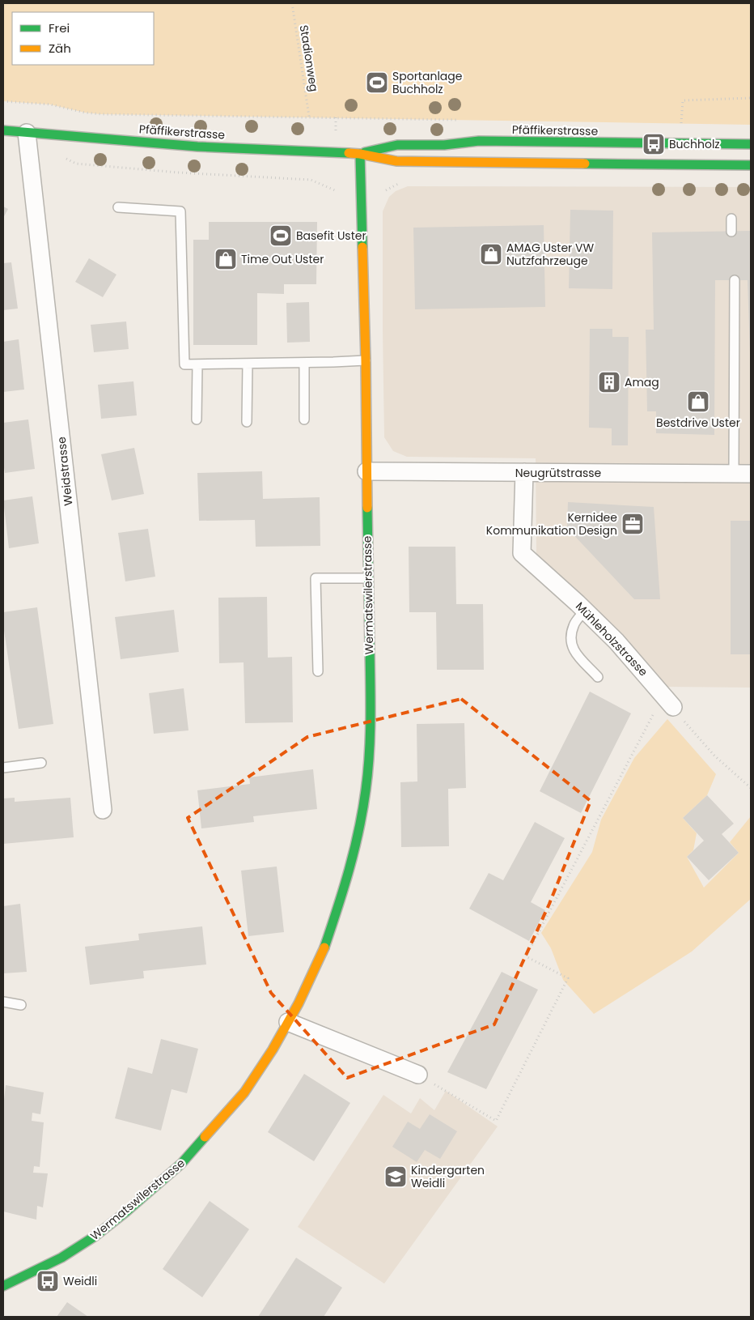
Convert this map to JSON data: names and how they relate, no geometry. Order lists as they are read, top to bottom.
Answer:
{
  "streets": {
    "street": [
      "Pfäffikerstrasse",
      "Weidstrasse",
      "Neugrütstrasse",
      "Wermatswilerstrasse",
      "Mühleholzstrasse"
    ],
    "path": ["Stadionweg"]
  },
  "crossings": [
    ["Pfäffikerstrasse", "Weidstrasse"],
    ["Pfäffikerstrasse", "Wermatswilerstrasse"],
    ["Neugrütstrasse", "Wermatswilerstrasse"],
    ["Neugrütstrasse", "Mühleholzstrasse"]
  ],
  "places": {
    "sports": ["Sportanlage Buchholz", "Basefit Uster"],
    "bus stop": ["Buchholz", "Weidli"],
    "shop": ["AMAG Uster VW Nutzfahrzeuge", "Time Out Uster", "Bestdrive Uster"],
    "building": ["Amag"],
    "office": ["Kernidee Kommunikation Design"],
    "school or university": ["Kindergarten Weidli"]
  },
  "legend": ["Frei", "Zäh"]
}
